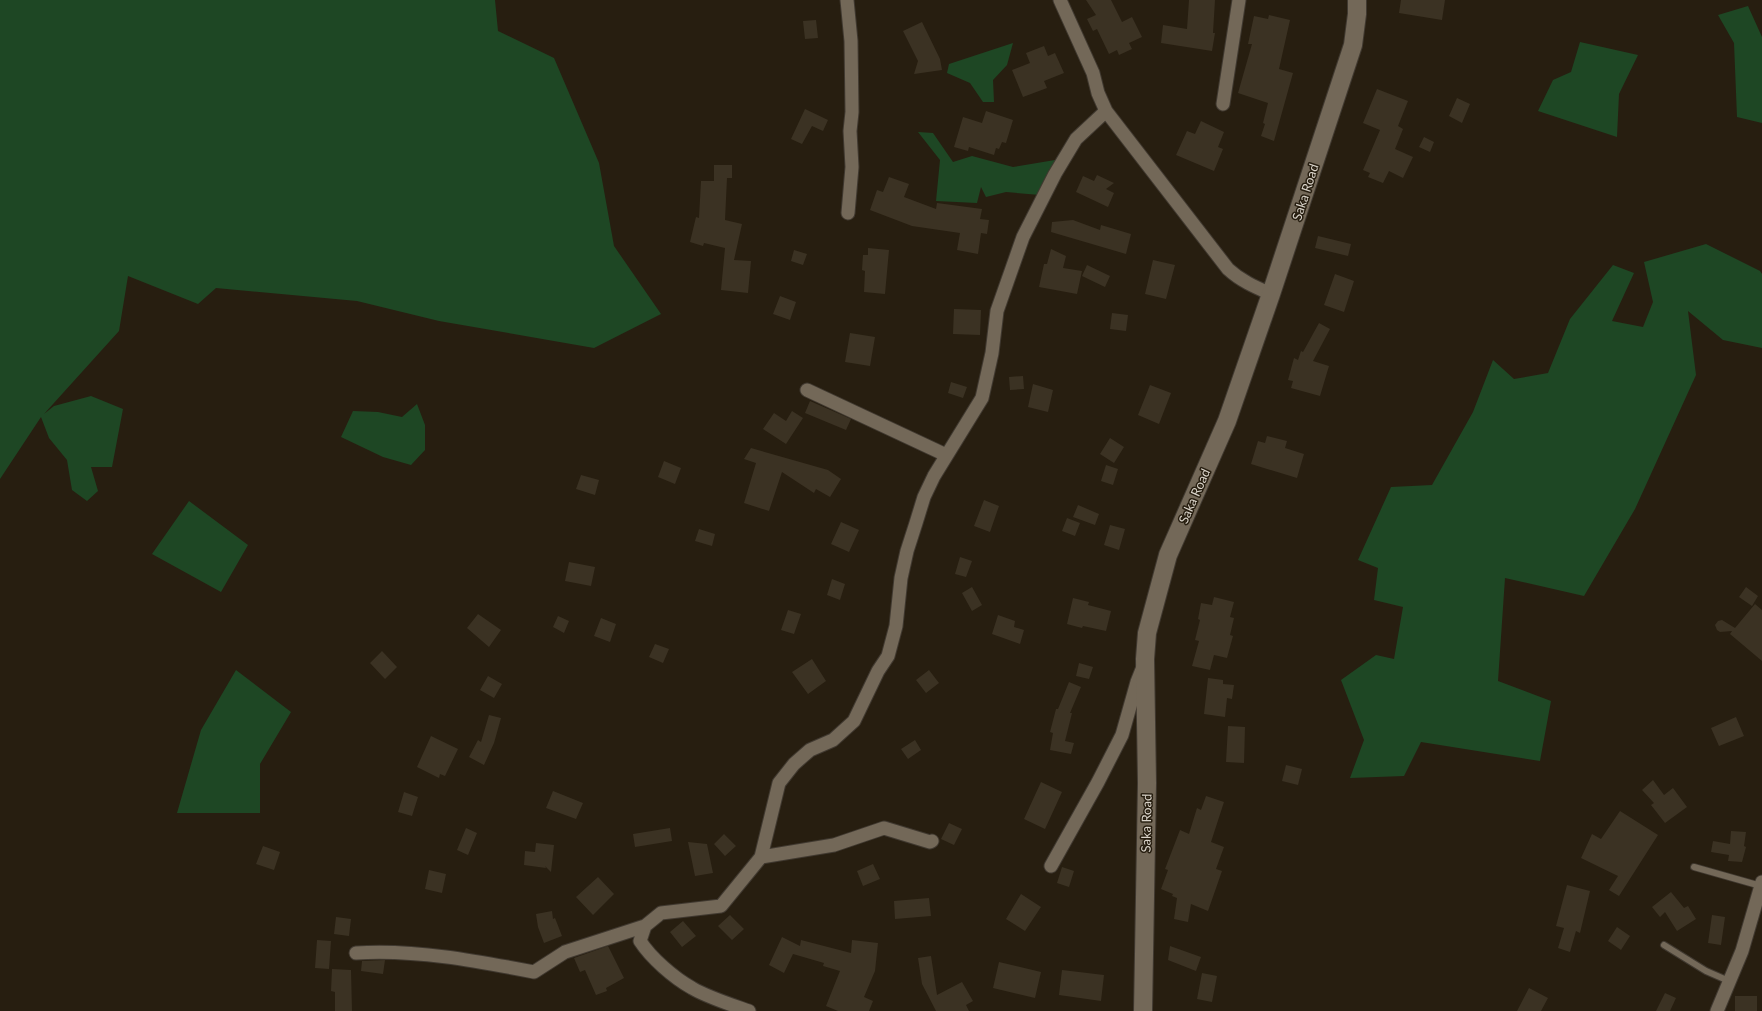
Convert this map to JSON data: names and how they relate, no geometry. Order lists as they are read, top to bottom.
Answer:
{
  "streets": {
    "main road": ["Saka Road"]
  }
}
